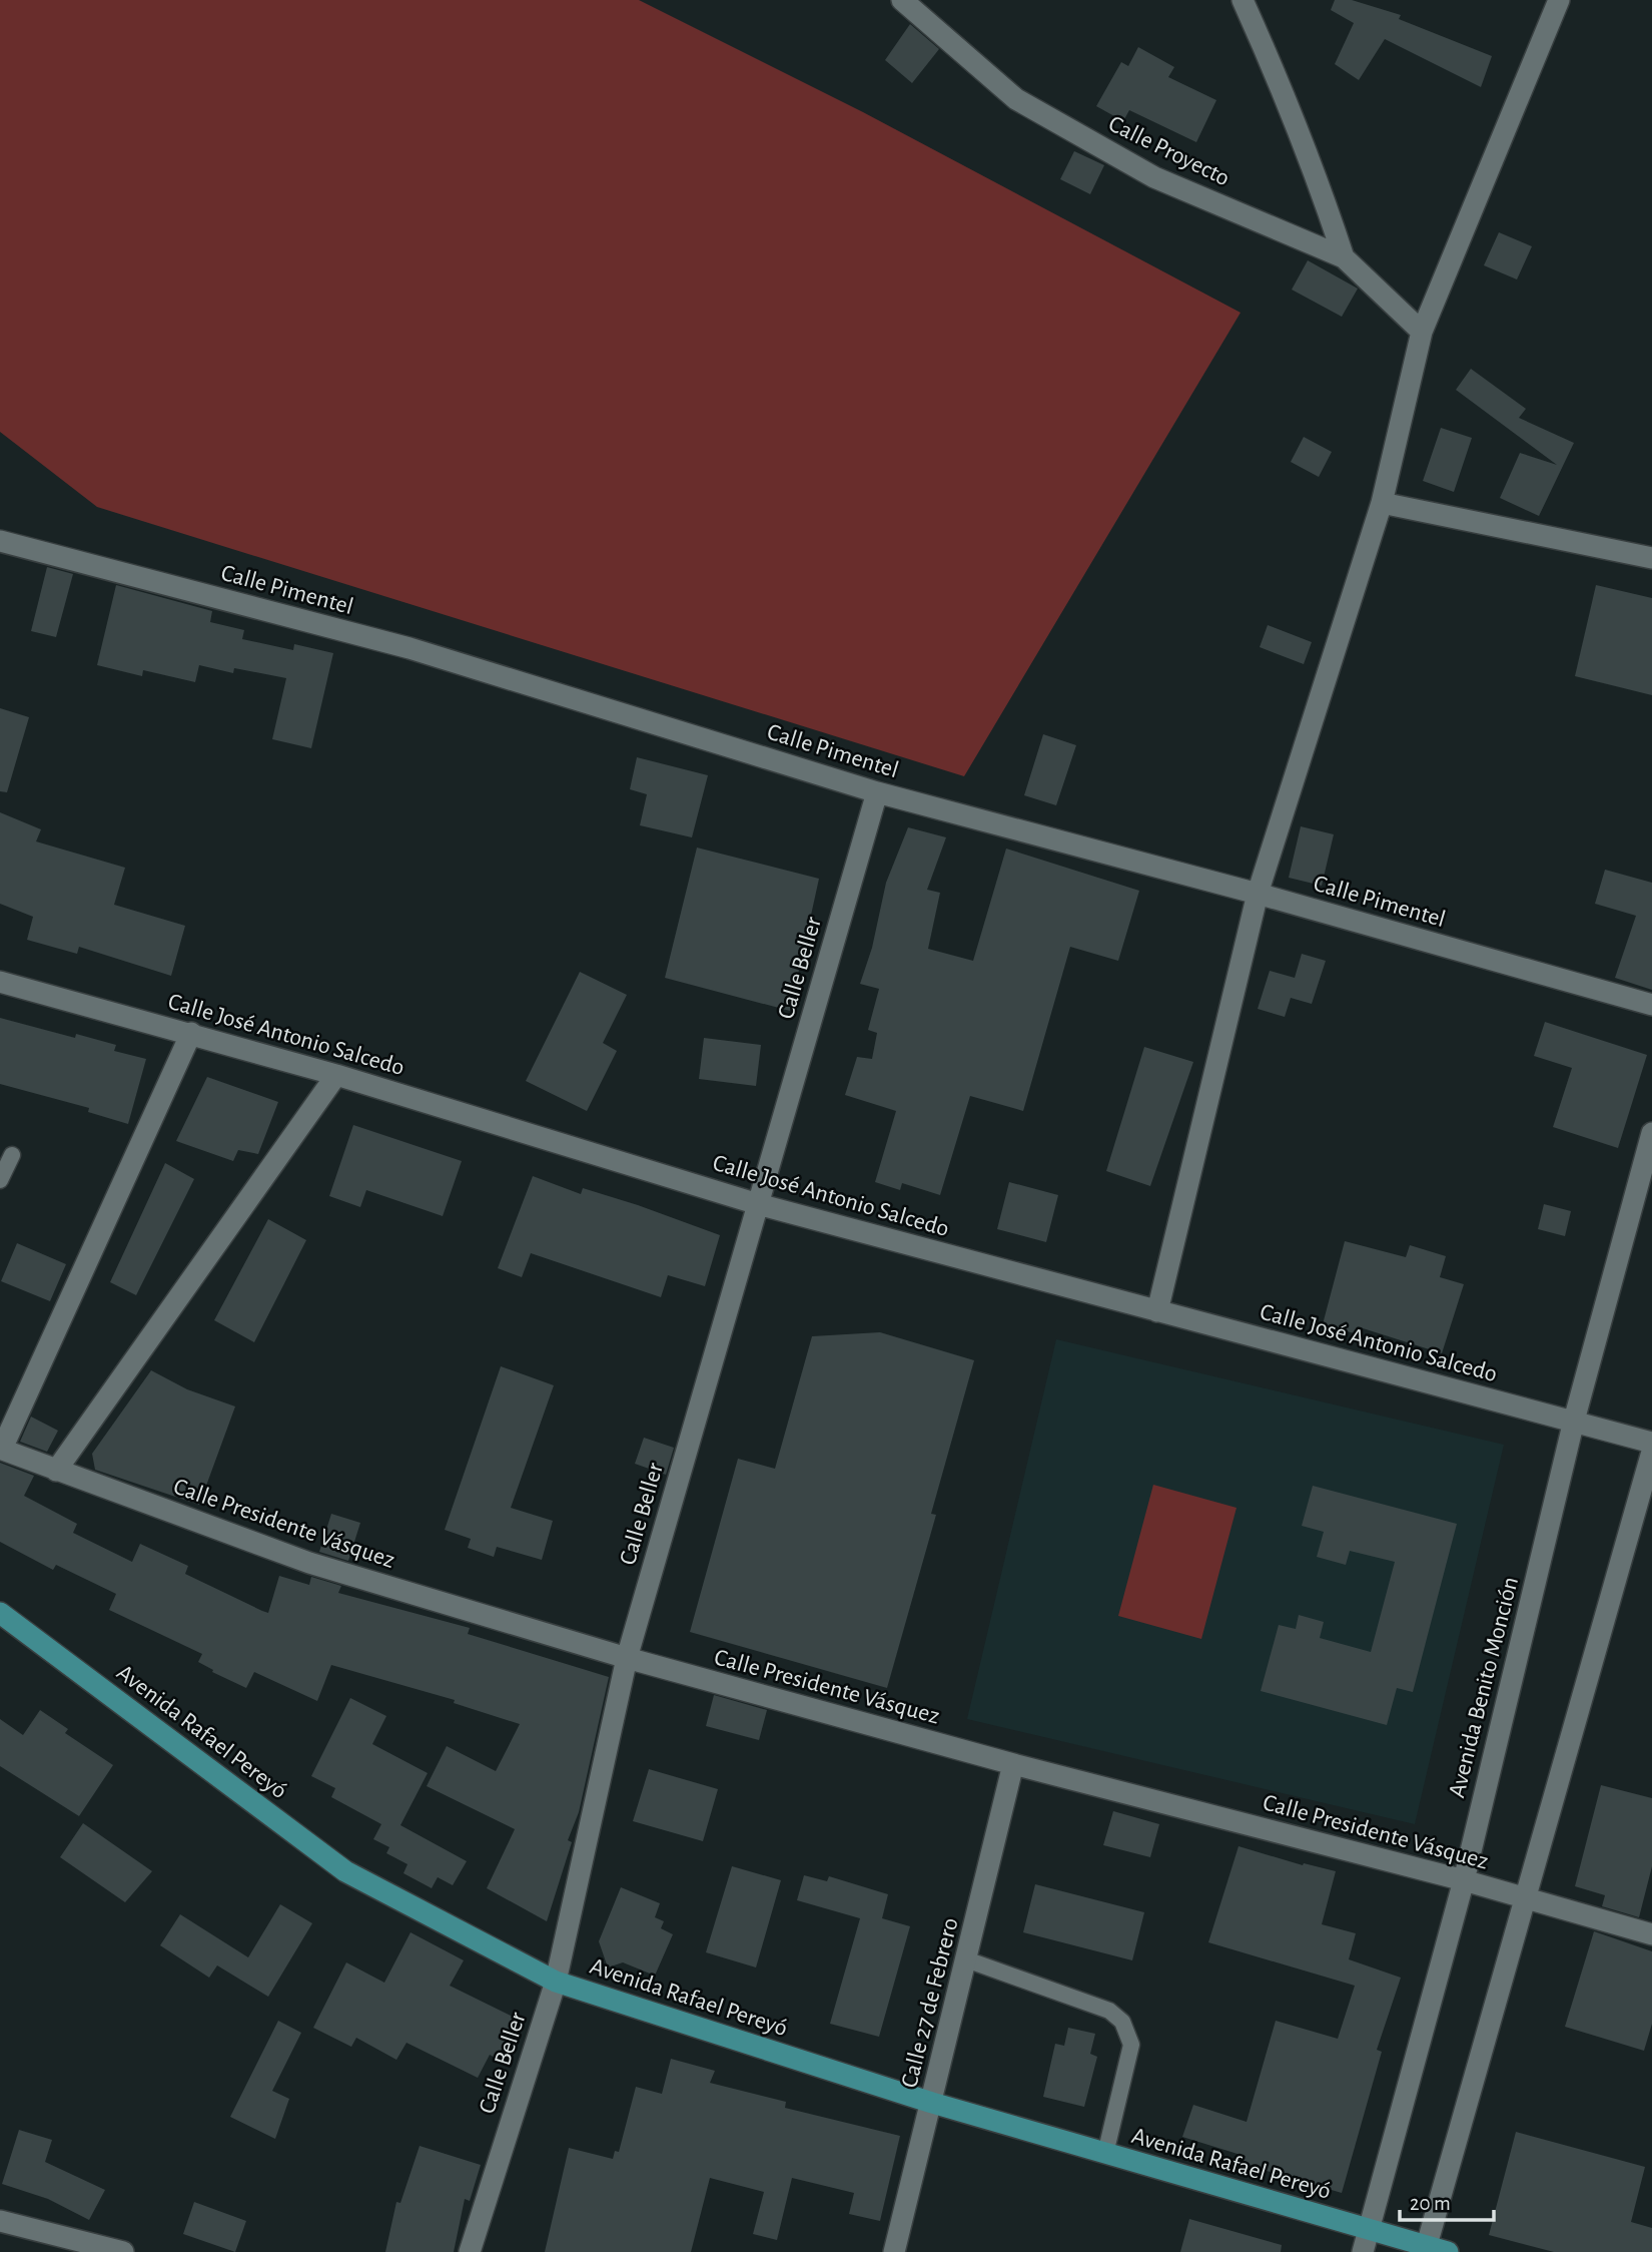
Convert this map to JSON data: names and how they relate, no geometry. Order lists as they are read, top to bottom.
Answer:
{
  "streets": {
    "main road": ["Avenida Rafael Pereyó"],
    "street": [
      "Calle Proyecto",
      "Calle Pimentel",
      "Calle Beller",
      "Calle José Antonio Salcedo",
      "Calle Presidente Vásquez",
      "Avenida Benito Monción",
      "Calle 27 de Febrero"
    ]
  },
  "crossings": [
    ["Calle Pimentel", "Calle Beller"],
    ["Calle Beller", "Calle José Antonio Salcedo"],
    ["Calle Beller", "Calle Presidente Vásquez"],
    ["Calle Beller", "Avenida Rafael Pereyó"],
    ["Calle José Antonio Salcedo", "Avenida Benito Monción"],
    ["Calle Presidente Vásquez", "Avenida Benito Monción"],
    ["Calle Presidente Vásquez", "Calle 27 de Febrero"],
    ["Avenida Benito Monción", "Avenida Rafael Pereyó"],
    ["Avenida Rafael Pereyó", "Calle 27 de Febrero"]
  ],
  "scale_bar": "20 m"
}
